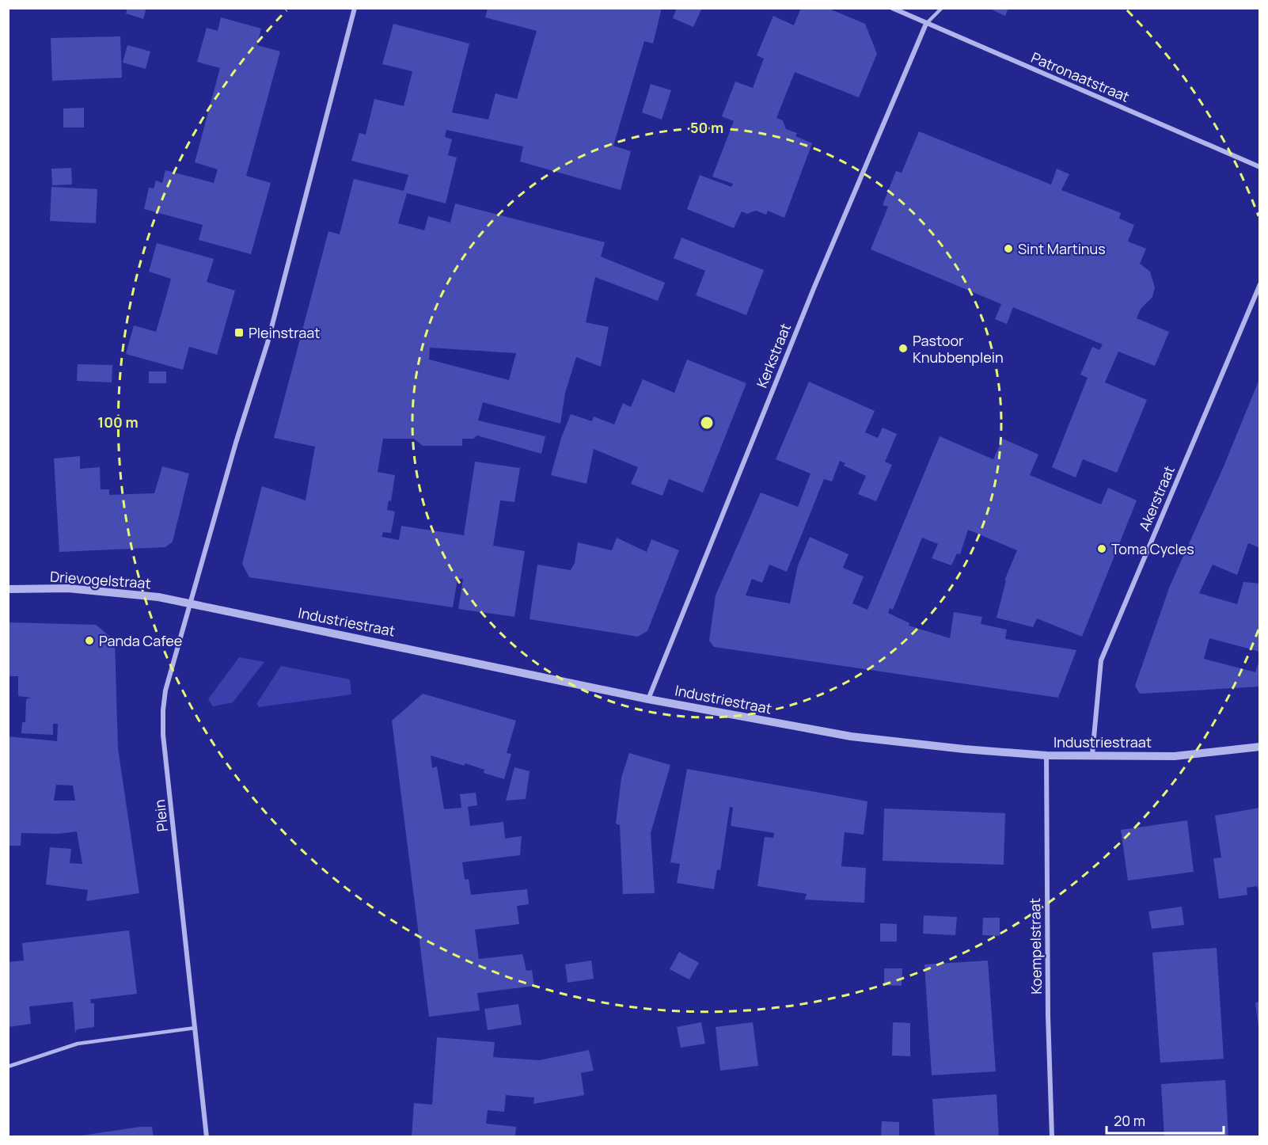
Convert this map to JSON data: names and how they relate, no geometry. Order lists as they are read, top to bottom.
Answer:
{
  "streets": {
    "street": [
      "Patronaatstraat",
      "Kerkstraat",
      "Akerstraat",
      "Drievogelstraat",
      "Industriestraat",
      "Plein",
      "Koempelstraat"
    ]
  },
  "crossings": [
    ["Patronaatstraat", "Kerkstraat"],
    ["Kerkstraat", "Industriestraat"],
    ["Akerstraat", "Industriestraat"],
    ["Drievogelstraat", "Industriestraat"],
    ["Drievogelstraat", "Plein"],
    ["Industriestraat", "Plein"],
    ["Industriestraat", "Koempelstraat"]
  ],
  "places": {
    "other": [
      "Sint Martinus",
      "Pastoor Knubbenplein",
      "Toma Cycles",
      "Panda Cafee"
    ],
    "transit": ["Pleinstraat"]
  },
  "scale_bar": "20 m",
  "rings": ["50 m", "100 m"]
}
